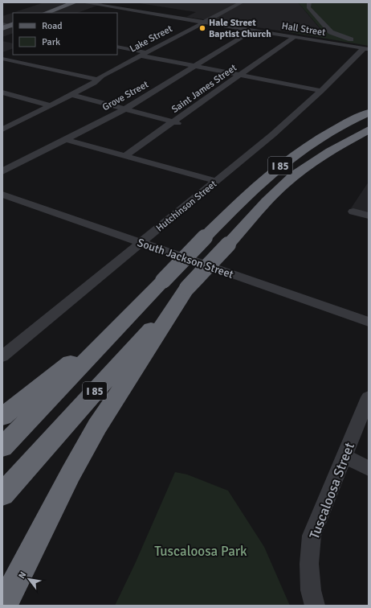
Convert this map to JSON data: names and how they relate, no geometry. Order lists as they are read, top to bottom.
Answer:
{
  "streets": {
    "highway": ["I 85"],
    "street": [
      "Hall Street",
      "Lake Street",
      "Saint James Street",
      "Grove Street",
      "Hutchinson Street",
      "South Jackson Street",
      "Tuscaloosa Street"
    ]
  },
  "crossings": [
    ["Hall Street", "Lake Street"],
    ["Hall Street", "Saint James Street"],
    ["Hall Street", "Grove Street"],
    ["Hall Street", "Hutchinson Street"],
    ["Hutchinson Street", "South Jackson Street"]
  ],
  "parks": ["Tuscaloosa Park"],
  "places": ["Hale Street Baptist Church"],
  "legend": ["Road", "Park"],
  "north": "top left"
}
